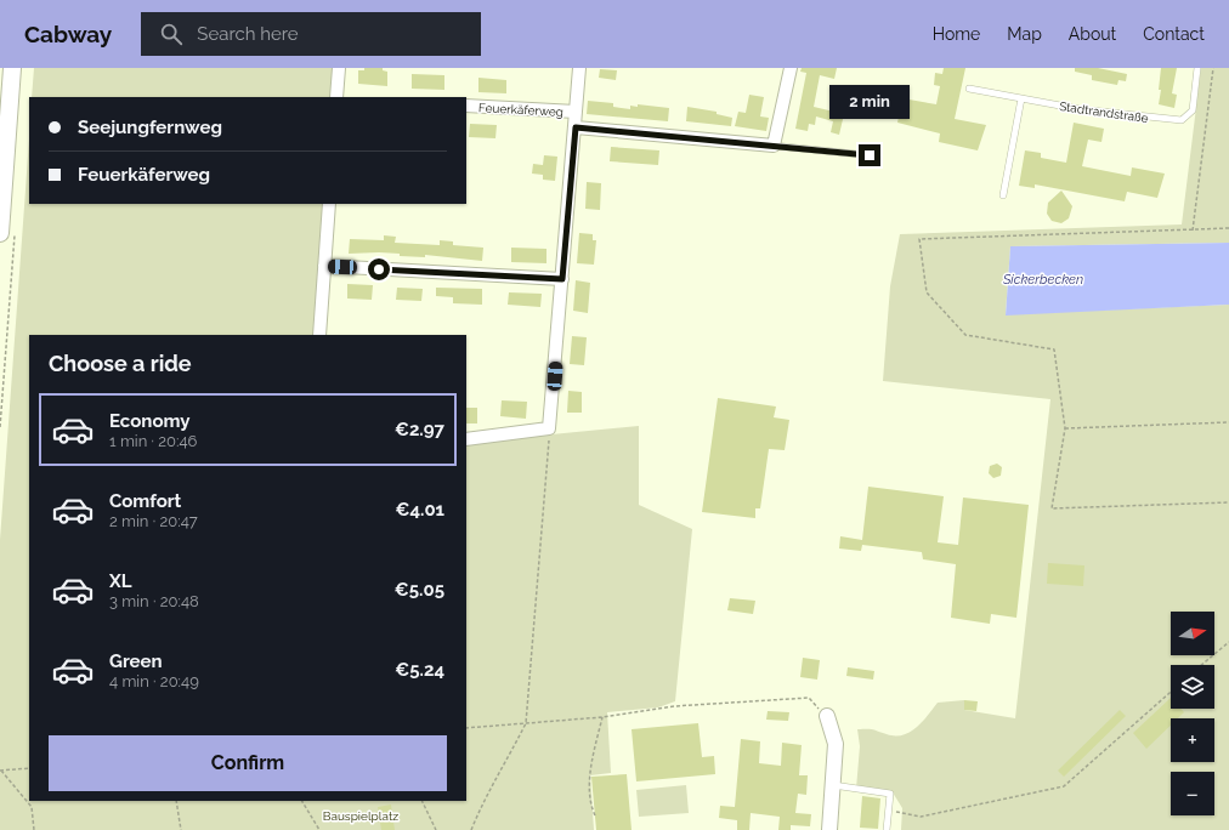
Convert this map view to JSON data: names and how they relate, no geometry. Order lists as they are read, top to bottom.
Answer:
{
  "streets": {
    "street": ["Feuerkäferweg"],
    "lane": ["Stadtrandstraße"]
  },
  "water": ["Sickerbecken"],
  "parks": ["Bauspielplatz"],
  "north": "right",
  "page": {
    "header": "Cabway",
    "search": "Search here",
    "nav": [
      "Home",
      "Map",
      "About",
      "Contact"
    ],
    "bubble": "2 min",
    "banner": ["Seejungfernweg", "Feuerkäferweg"],
    "heading": "Choose a ride",
    "list": [
      {
        "name": "Economy",
        "note": "1 min · 20:46",
        "value": "€2.97"
      },
      {
        "name": "Comfort",
        "note": "2 min · 20:47",
        "value": "€4.01"
      },
      {
        "name": "XL",
        "note": "3 min · 20:48",
        "value": "€5.05"
      },
      {
        "name": "Green",
        "note": "4 min · 20:49",
        "value": "€5.24"
      }
    ],
    "map_buttons": ["+", "−"],
    "buttons": "Confirm"
  }
}
